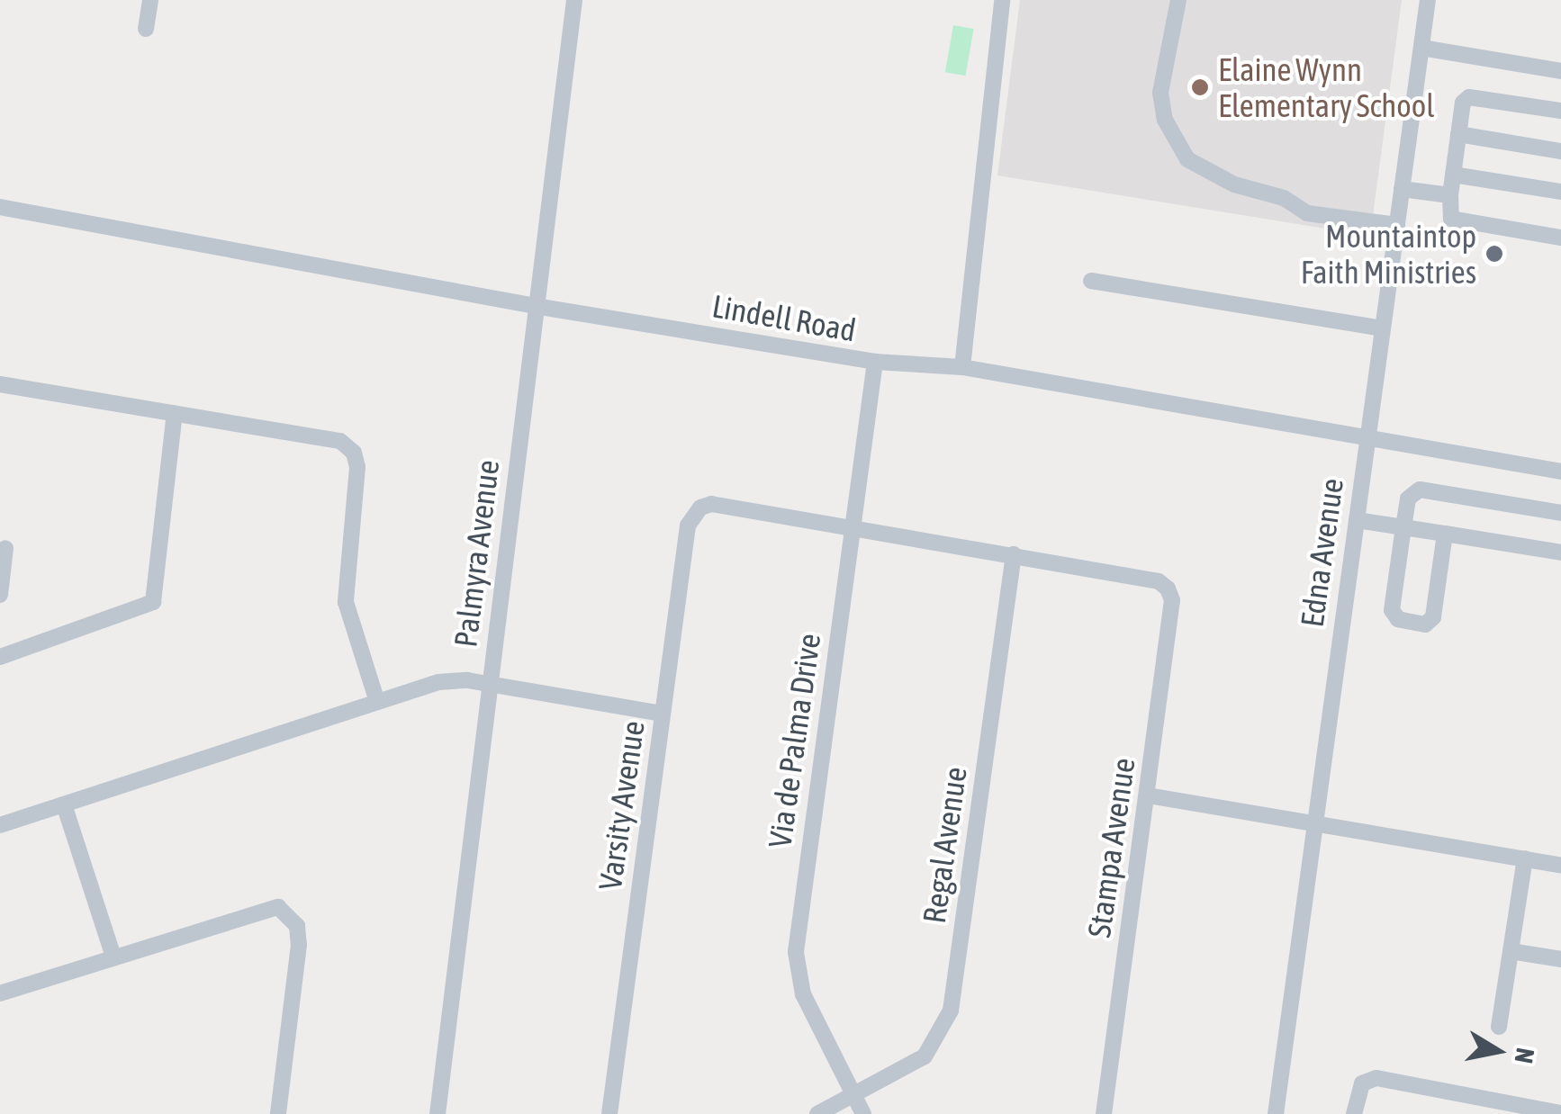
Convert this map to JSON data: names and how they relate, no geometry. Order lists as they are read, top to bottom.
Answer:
{
  "streets": {
    "street": [
      "Lindell Road",
      "Edna Avenue",
      "Palmyra Avenue",
      "Via de Palma Drive",
      "Varsity Avenue",
      "Regal Avenue",
      "Stampa Avenue"
    ]
  },
  "crossings": [
    ["Lindell Road", "Edna Avenue"],
    ["Lindell Road", "Palmyra Avenue"],
    ["Lindell Road", "Via de Palma Drive"],
    ["Via de Palma Drive", "Varsity Avenue"],
    ["Via de Palma Drive", "Regal Avenue"],
    ["Regal Avenue", "Stampa Avenue"]
  ],
  "places": ["Elaine Wynn Elementary School", "Mountaintop Faith Ministries"],
  "north": "right"
}
